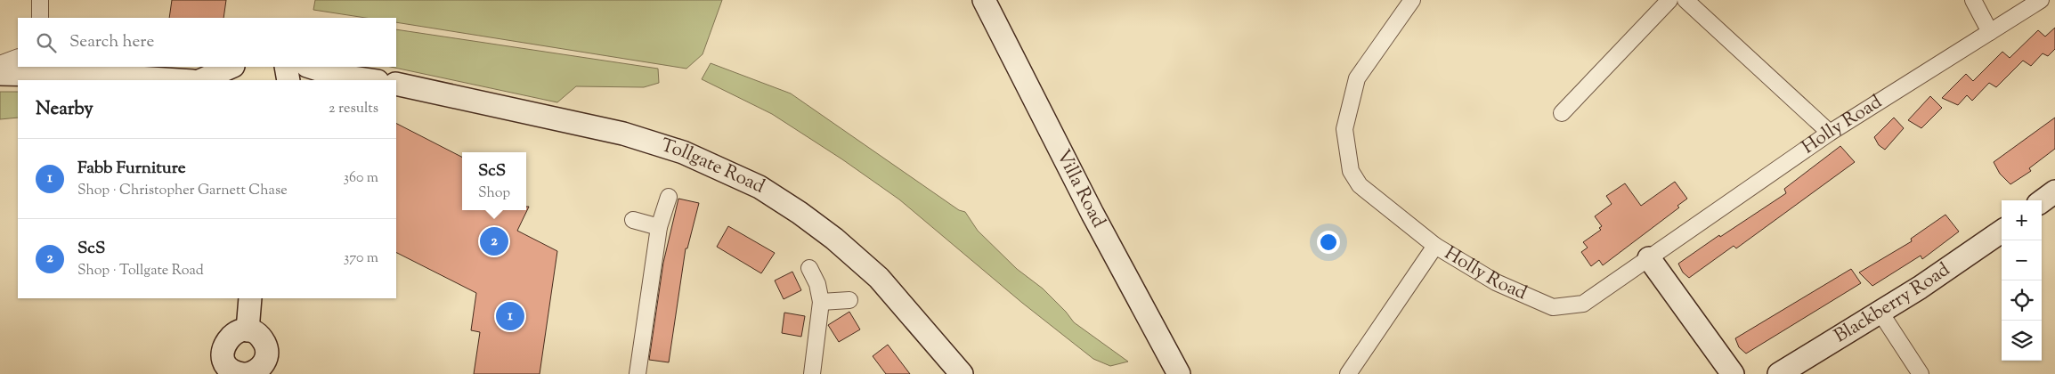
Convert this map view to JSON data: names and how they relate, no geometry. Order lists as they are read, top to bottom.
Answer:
{
  "streets": {
    "street": [
      "Holly Road",
      "Tollgate Road",
      "Villa Road",
      "Blackberry Road"
    ]
  },
  "page": {
    "search": "Search here",
    "heading": ["Nearby", "2 results"],
    "list": [
      {
        "mark": "1",
        "name": "Fabb Furniture",
        "note": "Shop · Christopher Garnett Chase",
        "value": "360 m"
      },
      {
        "mark": "2",
        "name": "ScS",
        "note": "Shop · Tollgate Road",
        "value": "370 m"
      }
    ],
    "popup": ["ScS", "Shop"],
    "map_buttons": ["+", "−"],
    "pins": ["2", "1"]
  }
}
